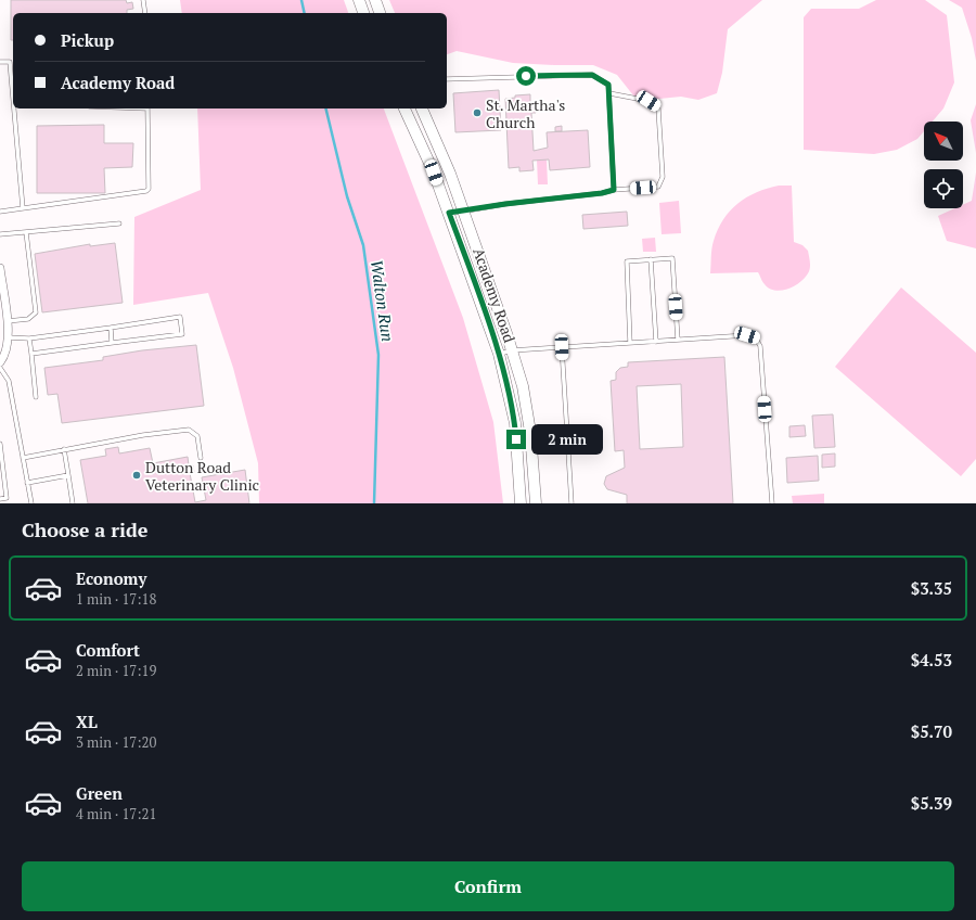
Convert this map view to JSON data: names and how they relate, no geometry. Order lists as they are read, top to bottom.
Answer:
{
  "streets": {
    "main road": ["Academy Road"]
  },
  "water": ["Walton Run"],
  "places": ["St. Martha's Church", "Dutton Road Veterinary Clinic"],
  "north": "top left",
  "page": {
    "banner": ["Pickup", "Academy Road"],
    "bubble": "2 min",
    "heading": "Choose a ride",
    "list": [
      {
        "name": "Economy",
        "note": "1 min · 17:18",
        "value": "$3.35"
      },
      {
        "name": "Comfort",
        "note": "2 min · 17:19",
        "value": "$4.53"
      },
      {
        "name": "XL",
        "note": "3 min · 17:20",
        "value": "$5.70"
      },
      {
        "name": "Green",
        "note": "4 min · 17:21",
        "value": "$5.39"
      }
    ],
    "buttons": "Confirm"
  }
}
